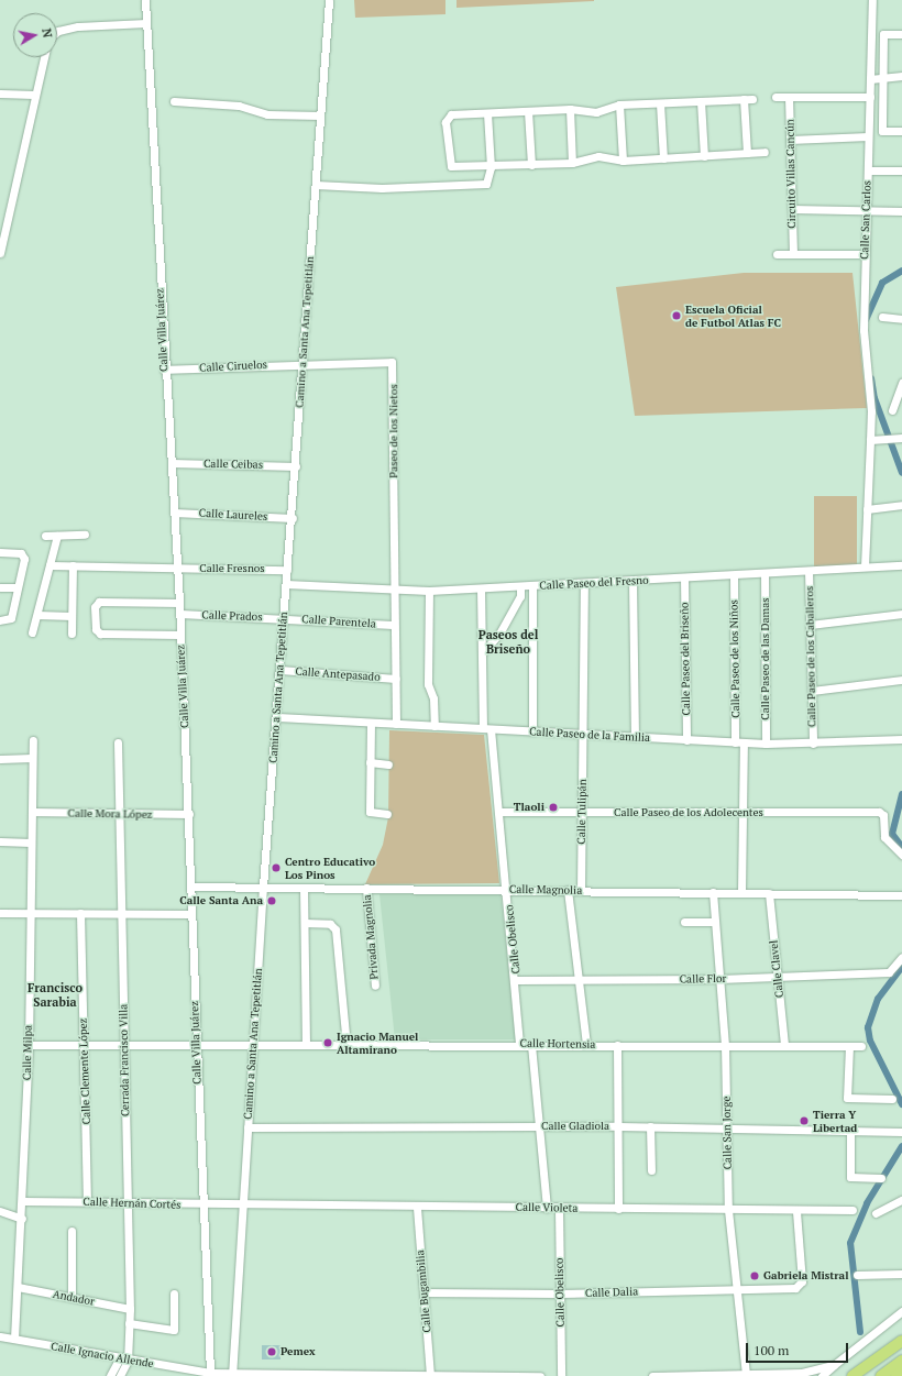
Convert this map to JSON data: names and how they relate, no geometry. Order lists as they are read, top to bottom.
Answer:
{
  "streets": {
    "street": [
      "Circuito Villas Cancún",
      "Calle San Carlos",
      "Calle Villa Juárez",
      "Camino a Santa Ana Tepetitlán",
      "Calle Ciruelos",
      "Paseo de los Nietos",
      "Calle Ceibas",
      "Calle Laureles",
      "Calle Fresnos",
      "Calle Paseo del Fresno",
      "Calle Prados",
      "Calle Parentela",
      "Calle Paseo de los Caballeros",
      "Calle Paseo del Briseño",
      "Calle Paseo de los Niños",
      "Calle Paseo de las Damas",
      "Calle Antepasado",
      "Calle Paseo de la Familia",
      "Calle Tulipán",
      "Calle Paseo de los Adolecentes",
      "Calle Mora López",
      "Calle Magnolia",
      "Privada Magnolia",
      "Calle Obelisco",
      "Calle Clavel",
      "Calle Flor",
      "Calle Hortensia",
      "Calle Milpa",
      "Cerrada Francisco Villa",
      "Calle Clemente López",
      "Calle Gladiola",
      "Calle San Jorge",
      "Calle Hernán Cortés",
      "Calle Violeta",
      "Calle Bugambilia",
      "Calle Dalia",
      "Andador",
      "Calle Ignacio Allende"
    ]
  },
  "crossings": [
    ["Calle San Carlos", "Calle Paseo del Fresno"],
    ["Calle Villa Juárez", "Calle Ciruelos"],
    ["Calle Villa Juárez", "Calle Ceibas"],
    ["Calle Villa Juárez", "Calle Laureles"],
    ["Calle Villa Juárez", "Calle Fresnos"],
    ["Calle Villa Juárez", "Calle Prados"],
    ["Calle Villa Juárez", "Calle Mora López"],
    ["Calle Villa Juárez", "Calle Magnolia"],
    ["Calle Villa Juárez", "Calle Hortensia"],
    ["Calle Villa Juárez", "Calle Hernán Cortés"],
    ["Calle Villa Juárez", "Calle Ignacio Allende"],
    ["Camino a Santa Ana Tepetitlán", "Calle Ciruelos"],
    ["Camino a Santa Ana Tepetitlán", "Paseo de los Nietos"],
    ["Camino a Santa Ana Tepetitlán", "Calle Ceibas"],
    ["Camino a Santa Ana Tepetitlán", "Calle Laureles"],
    ["Camino a Santa Ana Tepetitlán", "Calle Fresnos"],
    ["Camino a Santa Ana Tepetitlán", "Calle Paseo del Fresno"],
    ["Camino a Santa Ana Tepetitlán", "Calle Prados"],
    ["Camino a Santa Ana Tepetitlán", "Calle Parentela"],
    ["Camino a Santa Ana Tepetitlán", "Calle Antepasado"],
    ["Camino a Santa Ana Tepetitlán", "Calle Paseo de la Familia"],
    ["Camino a Santa Ana Tepetitlán", "Calle Magnolia"],
    ["Camino a Santa Ana Tepetitlán", "Calle Hortensia"],
    ["Camino a Santa Ana Tepetitlán", "Calle Gladiola"],
    ["Camino a Santa Ana Tepetitlán", "Calle Hernán Cortés"],
    ["Camino a Santa Ana Tepetitlán", "Calle Violeta"],
    ["Camino a Santa Ana Tepetitlán", "Calle Ignacio Allende"],
    ["Calle Ciruelos", "Paseo de los Nietos"],
    ["Paseo de los Nietos", "Calle Paseo del Fresno"],
    ["Calle Paseo del Fresno", "Calle Paseo de los Caballeros"],
    ["Calle Paseo del Fresno", "Calle Paseo del Briseño"],
    ["Calle Paseo del Fresno", "Calle Paseo de los Niños"],
    ["Calle Paseo del Fresno", "Calle Paseo de las Damas"],
    ["Calle Paseo del Fresno", "Calle Tulipán"],
    ["Calle Paseo del Fresno", "Calle Obelisco"],
    ["Calle Prados", "Calle Parentela"],
    ["Calle Paseo de los Caballeros", "Calle Paseo de la Familia"],
    ["Calle Paseo del Briseño", "Calle Paseo de la Familia"],
    ["Calle Paseo de los Niños", "Calle Paseo de la Familia"],
    ["Calle Paseo de los Niños", "Calle Paseo de los Adolecentes"],
    ["Calle Paseo de los Niños", "Calle Magnolia"],
    ["Calle Paseo de las Damas", "Calle Paseo de la Familia"],
    ["Calle Paseo de la Familia", "Calle Tulipán"],
    ["Calle Paseo de la Familia", "Calle Obelisco"],
    ["Calle Tulipán", "Calle Paseo de los Adolecentes"],
    ["Calle Tulipán", "Calle Magnolia"],
    ["Calle Paseo de los Adolecentes", "Calle Obelisco"],
    ["Calle Mora López", "Calle Milpa"],
    ["Calle Mora López", "Cerrada Francisco Villa"],
    ["Calle Magnolia", "Privada Magnolia"],
    ["Calle Magnolia", "Calle Obelisco"],
    ["Calle Magnolia", "Calle Clavel"],
    ["Calle Magnolia", "Calle San Jorge"],
    ["Calle Obelisco", "Calle Flor"],
    ["Calle Obelisco", "Calle Hortensia"],
    ["Calle Obelisco", "Calle Violeta"],
    ["Calle Obelisco", "Calle Dalia"],
    ["Calle Clavel", "Calle Flor"],
    ["Calle Clavel", "Calle Hortensia"],
    ["Calle Flor", "Calle San Jorge"],
    ["Calle Hortensia", "Calle Milpa"],
    ["Calle Hortensia", "Cerrada Francisco Villa"],
    ["Calle Hortensia", "Calle Clemente López"],
    ["Calle Hortensia", "Calle San Jorge"],
    ["Calle Milpa", "Calle Hernán Cortés"],
    ["Calle Milpa", "Andador"],
    ["Calle Milpa", "Calle Ignacio Allende"],
    ["Cerrada Francisco Villa", "Calle Hernán Cortés"],
    ["Cerrada Francisco Villa", "Andador"],
    ["Cerrada Francisco Villa", "Calle Ignacio Allende"],
    ["Calle Clemente López", "Calle Hernán Cortés"],
    ["Calle Gladiola", "Calle San Jorge"],
    ["Calle San Jorge", "Calle Violeta"],
    ["Calle San Jorge", "Calle Dalia"],
    ["Calle Hernán Cortés", "Calle Violeta"],
    ["Calle Violeta", "Calle Bugambilia"],
    ["Calle Violeta", "Calle Dalia"],
    ["Calle Bugambilia", "Calle Dalia"],
    ["Calle Bugambilia", "Calle Ignacio Allende"]
  ],
  "districts": ["Paseos del Briseño", "Francisco Sarabia"],
  "places": [
    "Escuela Oficial de Futbol Atlas FC",
    "Tlaoli",
    "Centro Educativo Los Pinos",
    "Calle Santa Ana",
    "Ignacio Manuel Altamirano",
    "Tierra Y Libertad",
    "Gabriela Mistral",
    "Pemex"
  ],
  "scale_bar": "100 m",
  "north": "right"
}
